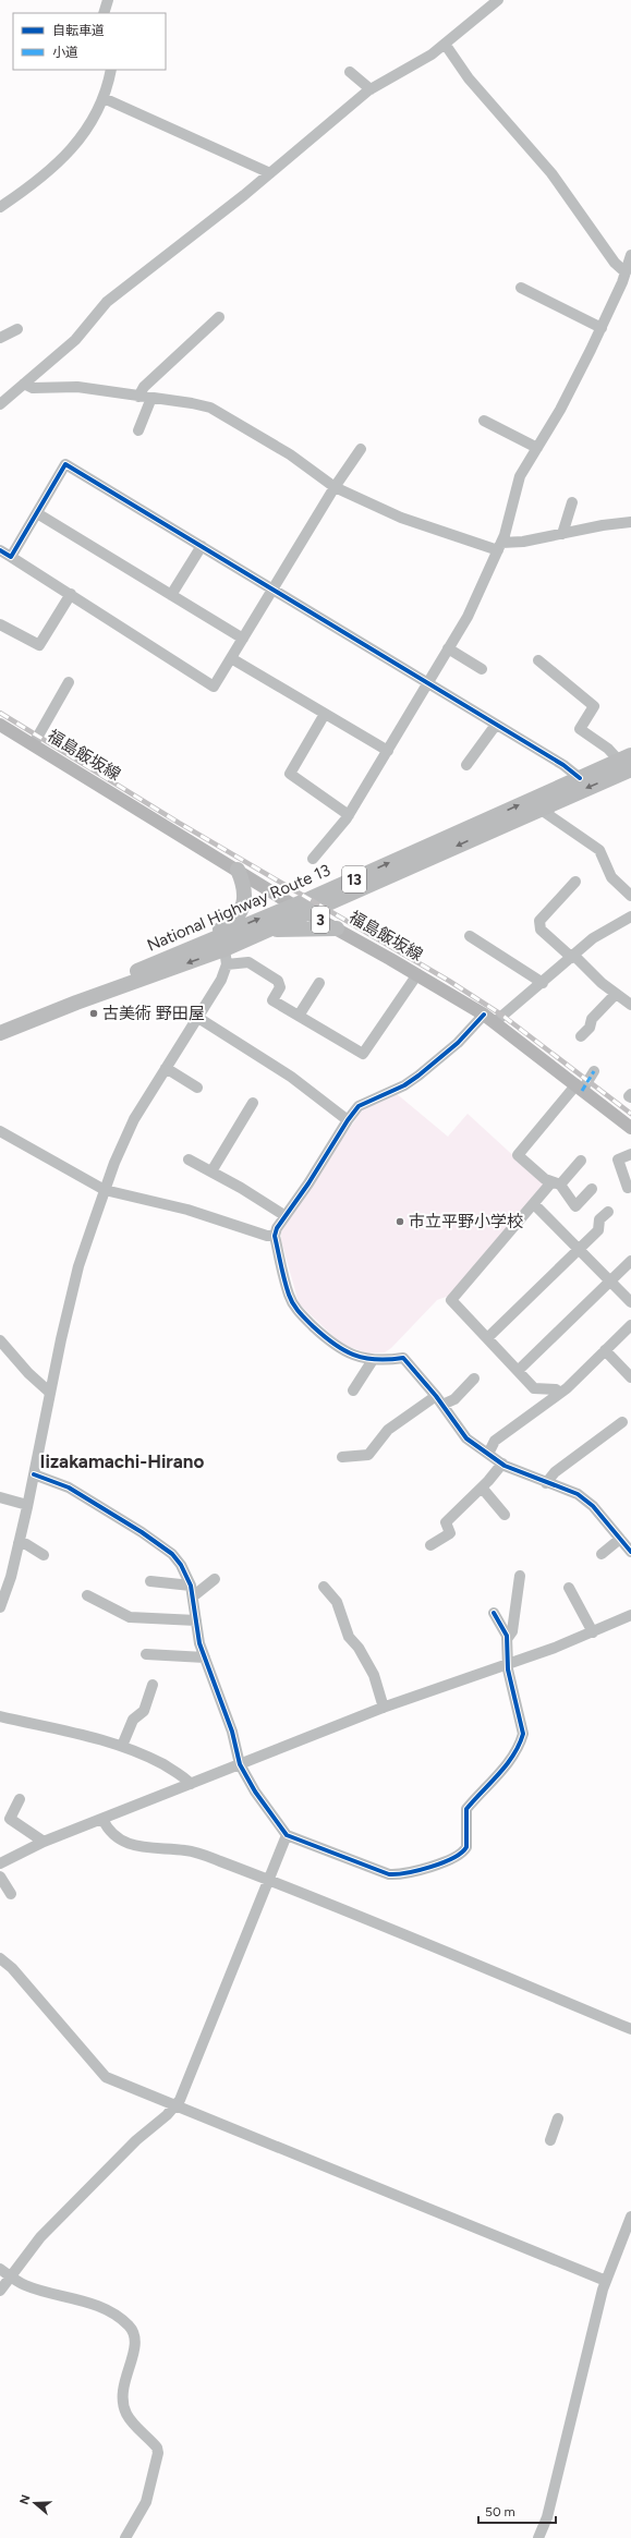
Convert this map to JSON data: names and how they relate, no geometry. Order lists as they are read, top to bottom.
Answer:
{
  "streets": {
    "highway": ["13", "National Highway Route 13"],
    "main road": ["福島飯坂線", "3"]
  },
  "crossings": [
    ["福島飯坂線", "National Highway Route 13"]
  ],
  "districts": ["Iizakamachi-Hirano"],
  "places": ["古美術 野田屋", "市立平野小学校"],
  "legend": ["自転車道", "小道"],
  "scale_bar": "50 m",
  "north": "left"
}
